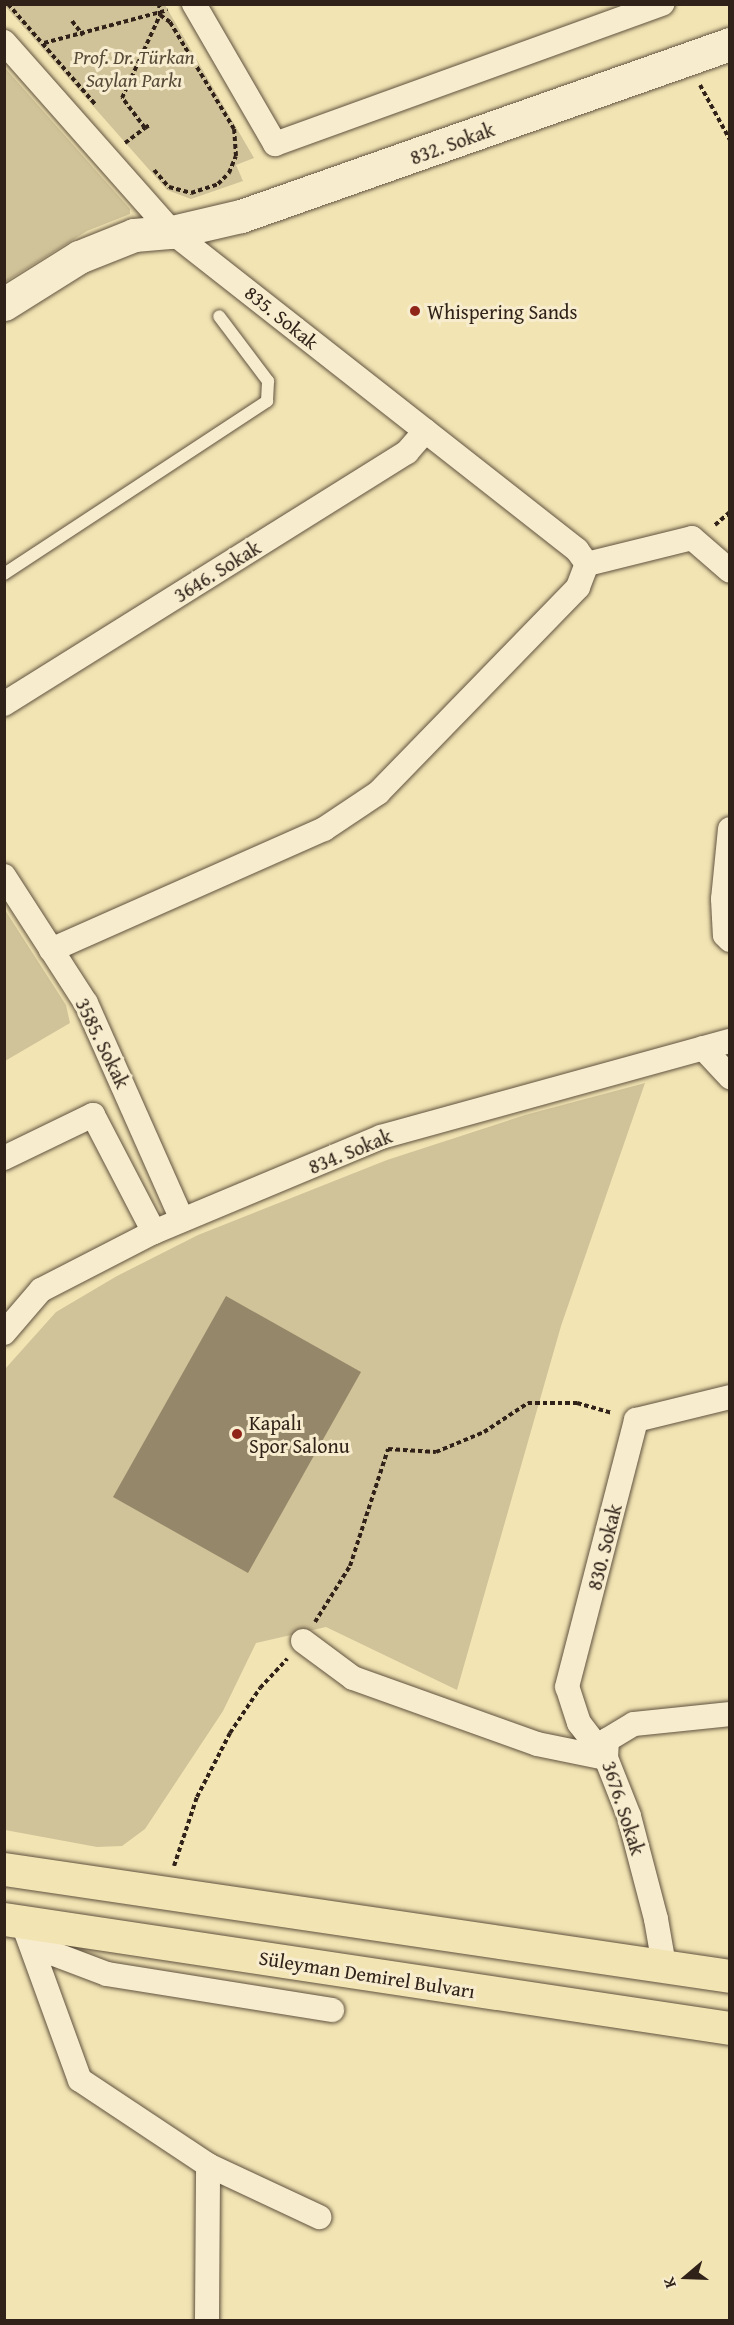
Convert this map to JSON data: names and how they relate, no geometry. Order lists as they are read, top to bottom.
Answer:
{
  "streets": {
    "highway": ["Süleyman Demirel Bulvarı"],
    "street": [
      "832. Sokak",
      "835. Sokak",
      "3646. Sokak",
      "3585. Sokak",
      "834. Sokak",
      "830. Sokak",
      "3676. Sokak"
    ]
  },
  "crossings": [
    ["832. Sokak", "835. Sokak"],
    ["835. Sokak", "3646. Sokak"],
    ["3585. Sokak", "834. Sokak"],
    ["830. Sokak", "3676. Sokak"]
  ],
  "parks": ["Prof. Dr. Türkan Saylan Parkı"],
  "places": ["Whispering Sands", "Kapalı Spor Salonu"],
  "north": "left"
}
